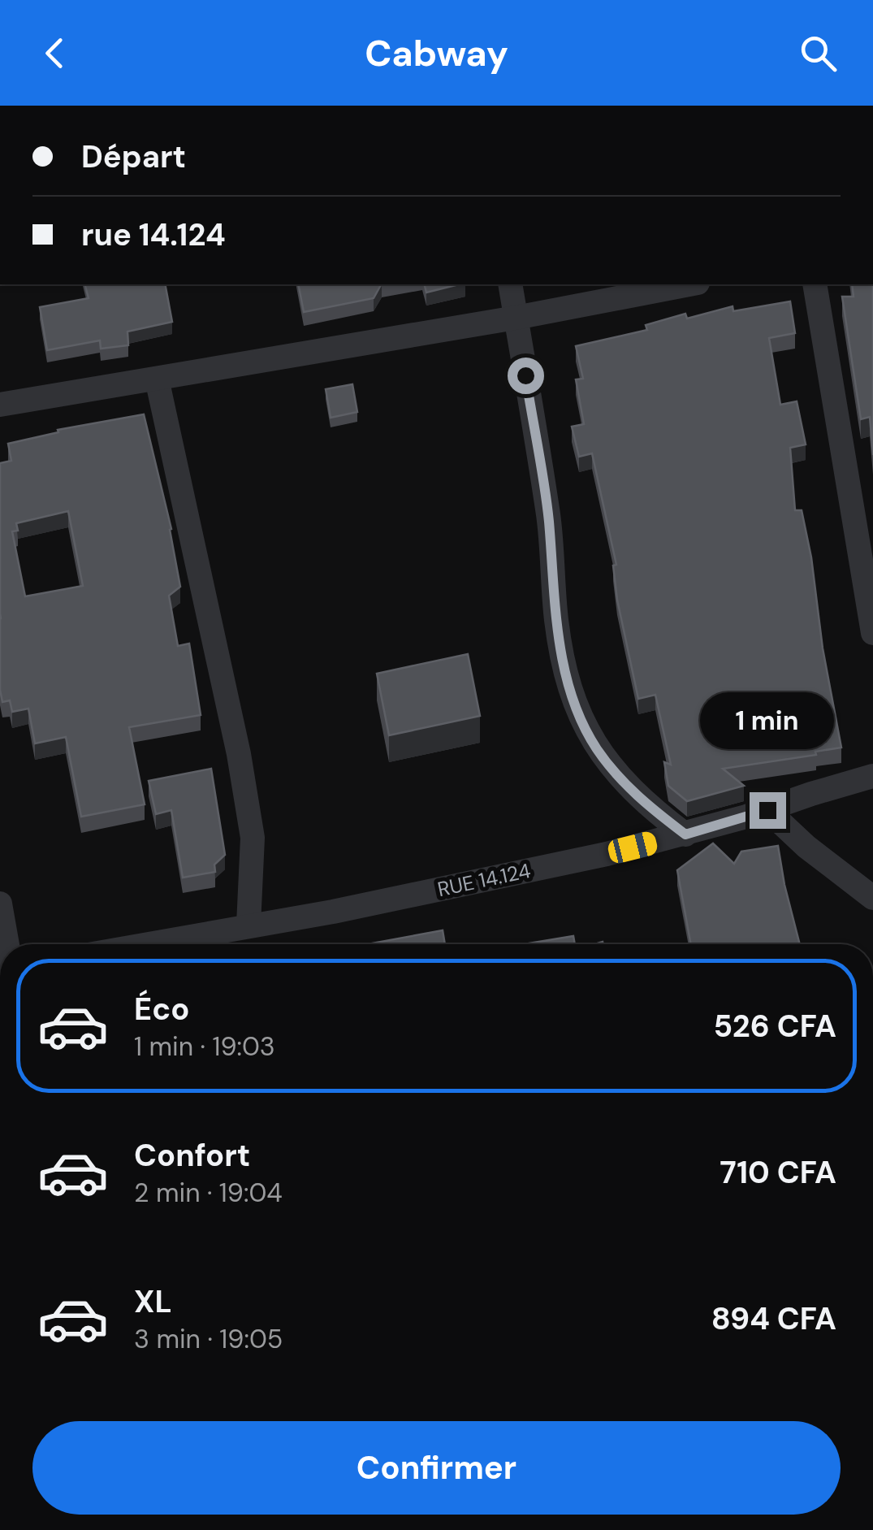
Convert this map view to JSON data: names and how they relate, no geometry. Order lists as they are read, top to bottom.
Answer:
{
  "streets": {
    "street": ["RUE 14.124"]
  },
  "page": {
    "header": "Cabway",
    "banner": ["Départ", "rue 14.124"],
    "bubble": "1 min",
    "list": [
      {
        "name": "Éco",
        "note": "1 min · 19:03",
        "value": "526 CFA"
      },
      {
        "name": "Confort",
        "note": "2 min · 19:04",
        "value": "710 CFA"
      },
      {
        "name": "XL",
        "note": "3 min · 19:05",
        "value": "894 CFA"
      }
    ],
    "buttons": "Confirmer"
  }
}
